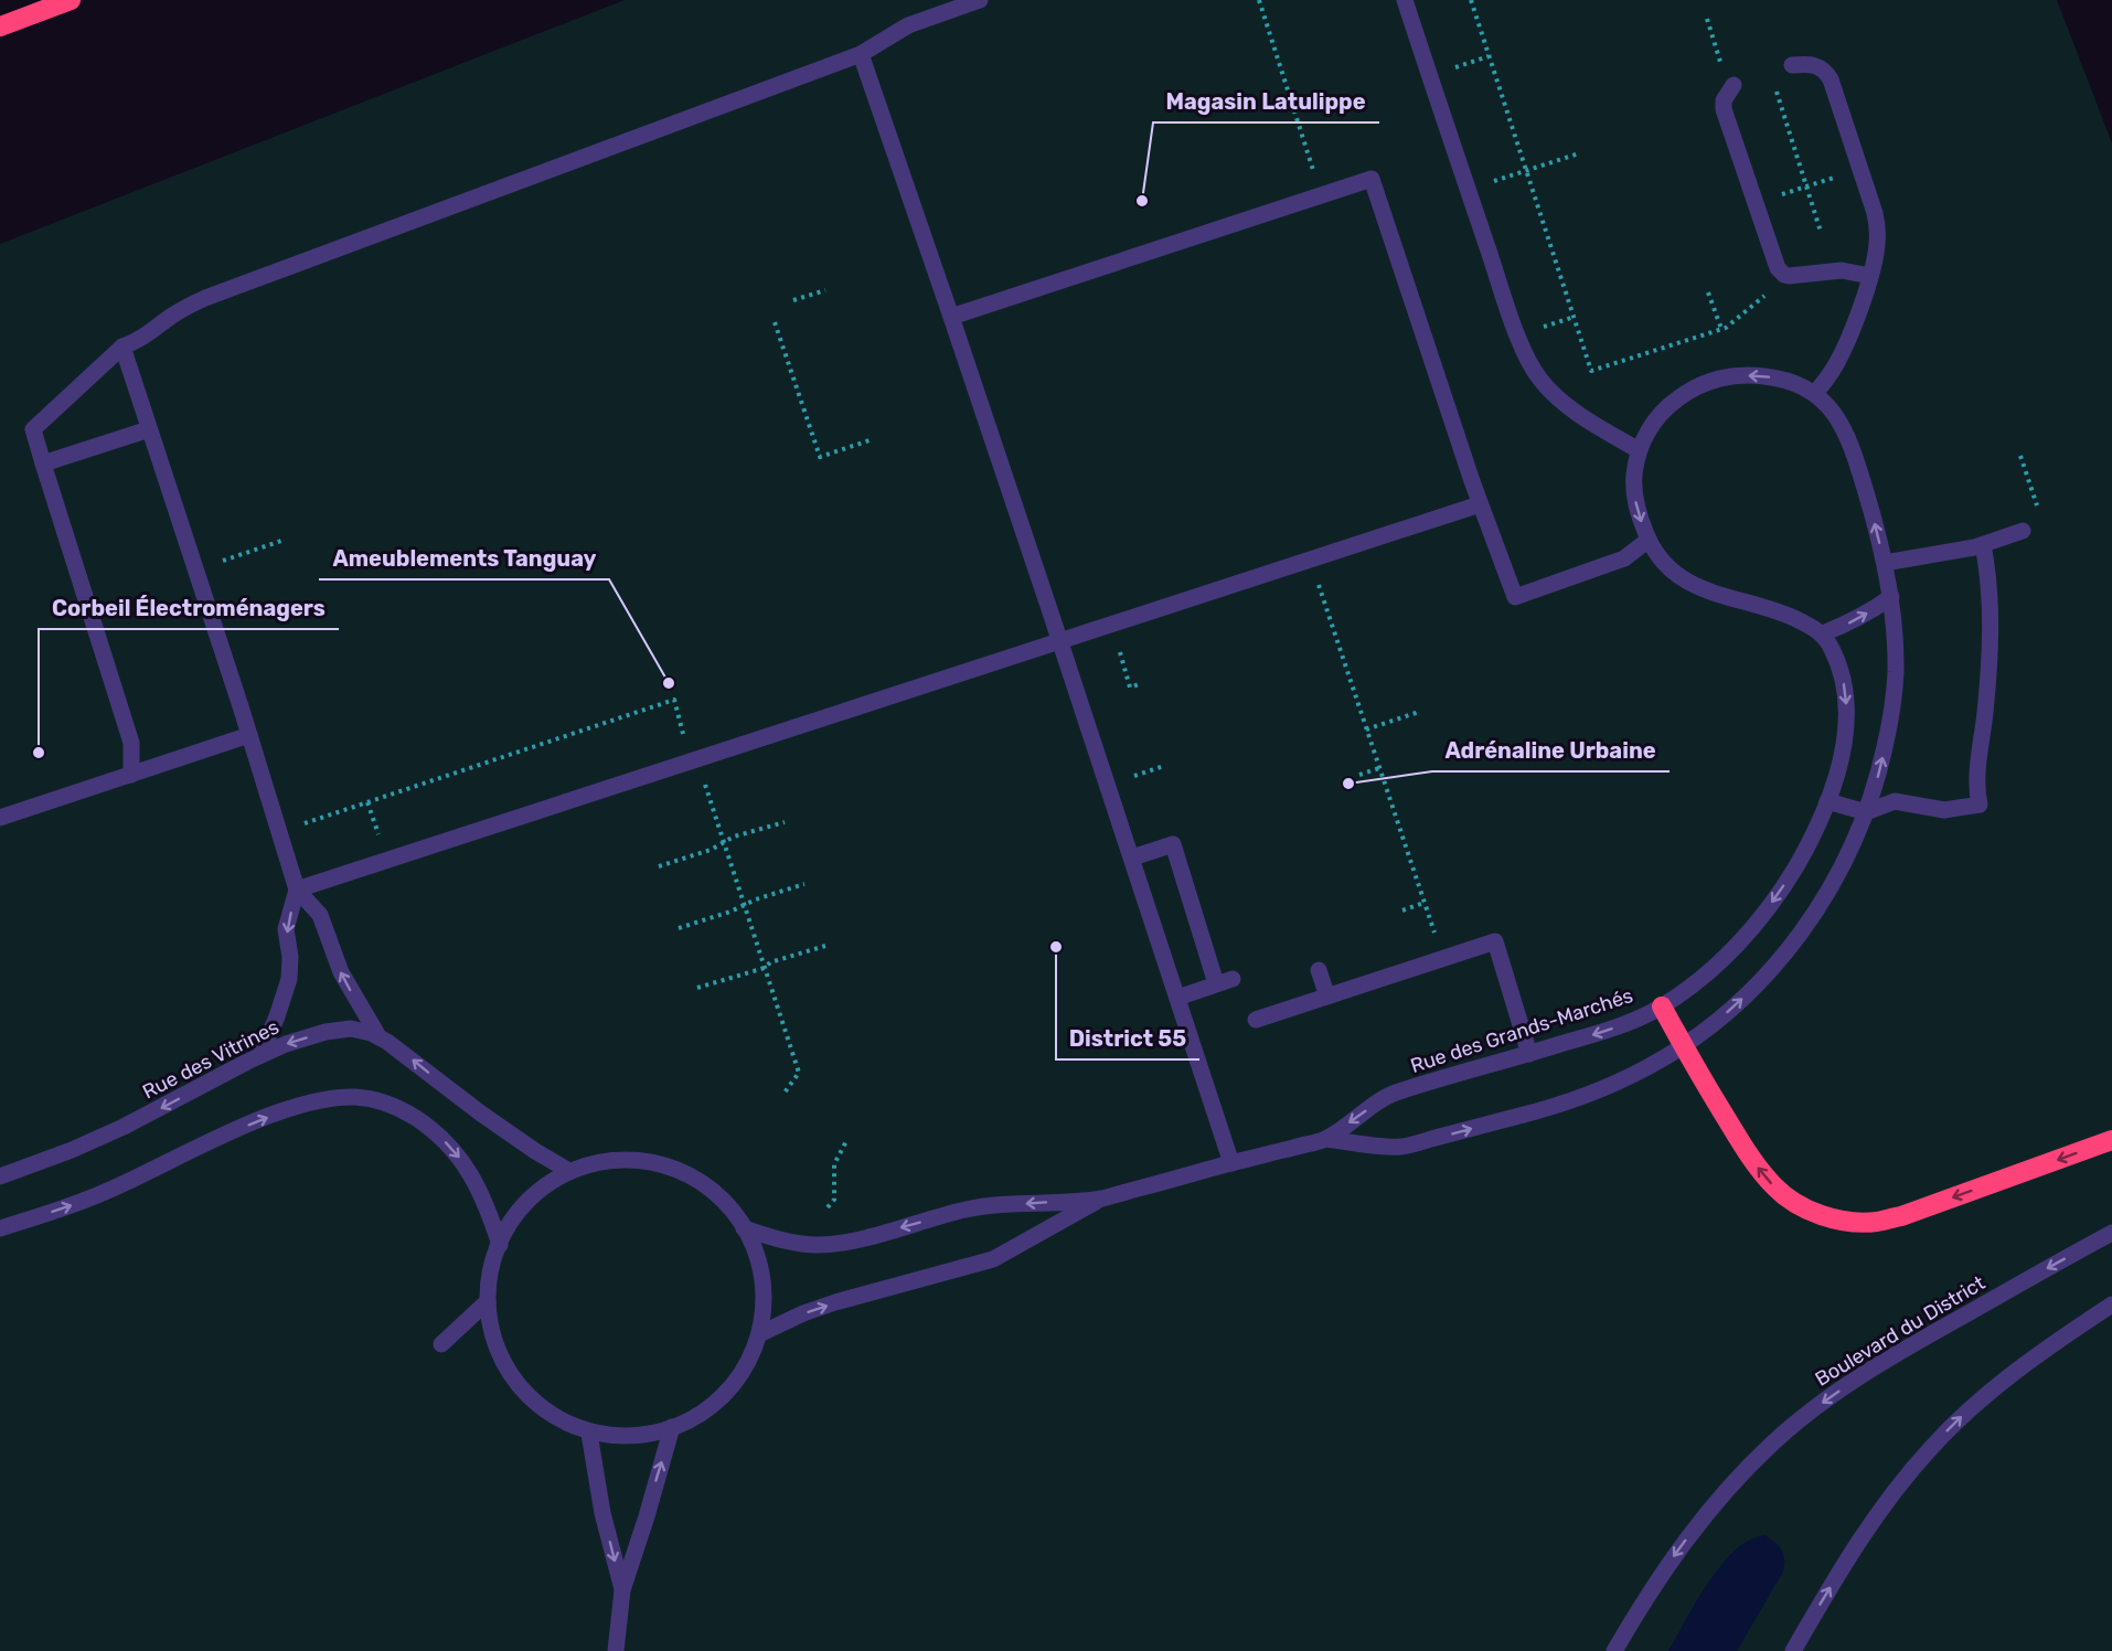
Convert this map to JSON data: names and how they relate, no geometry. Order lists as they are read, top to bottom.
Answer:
{
  "streets": {
    "street": ["Rue des Grands-Marchés", "Rue des Vitrines", "Boulevard du District"]
  },
  "one_way": ["Rue des Vitrines"],
  "places": [
    "Magasin Latulippe",
    "Ameublements Tanguay",
    "Corbeil Électroménagers",
    "Adrénaline Urbaine",
    "District 55"
  ]
}
